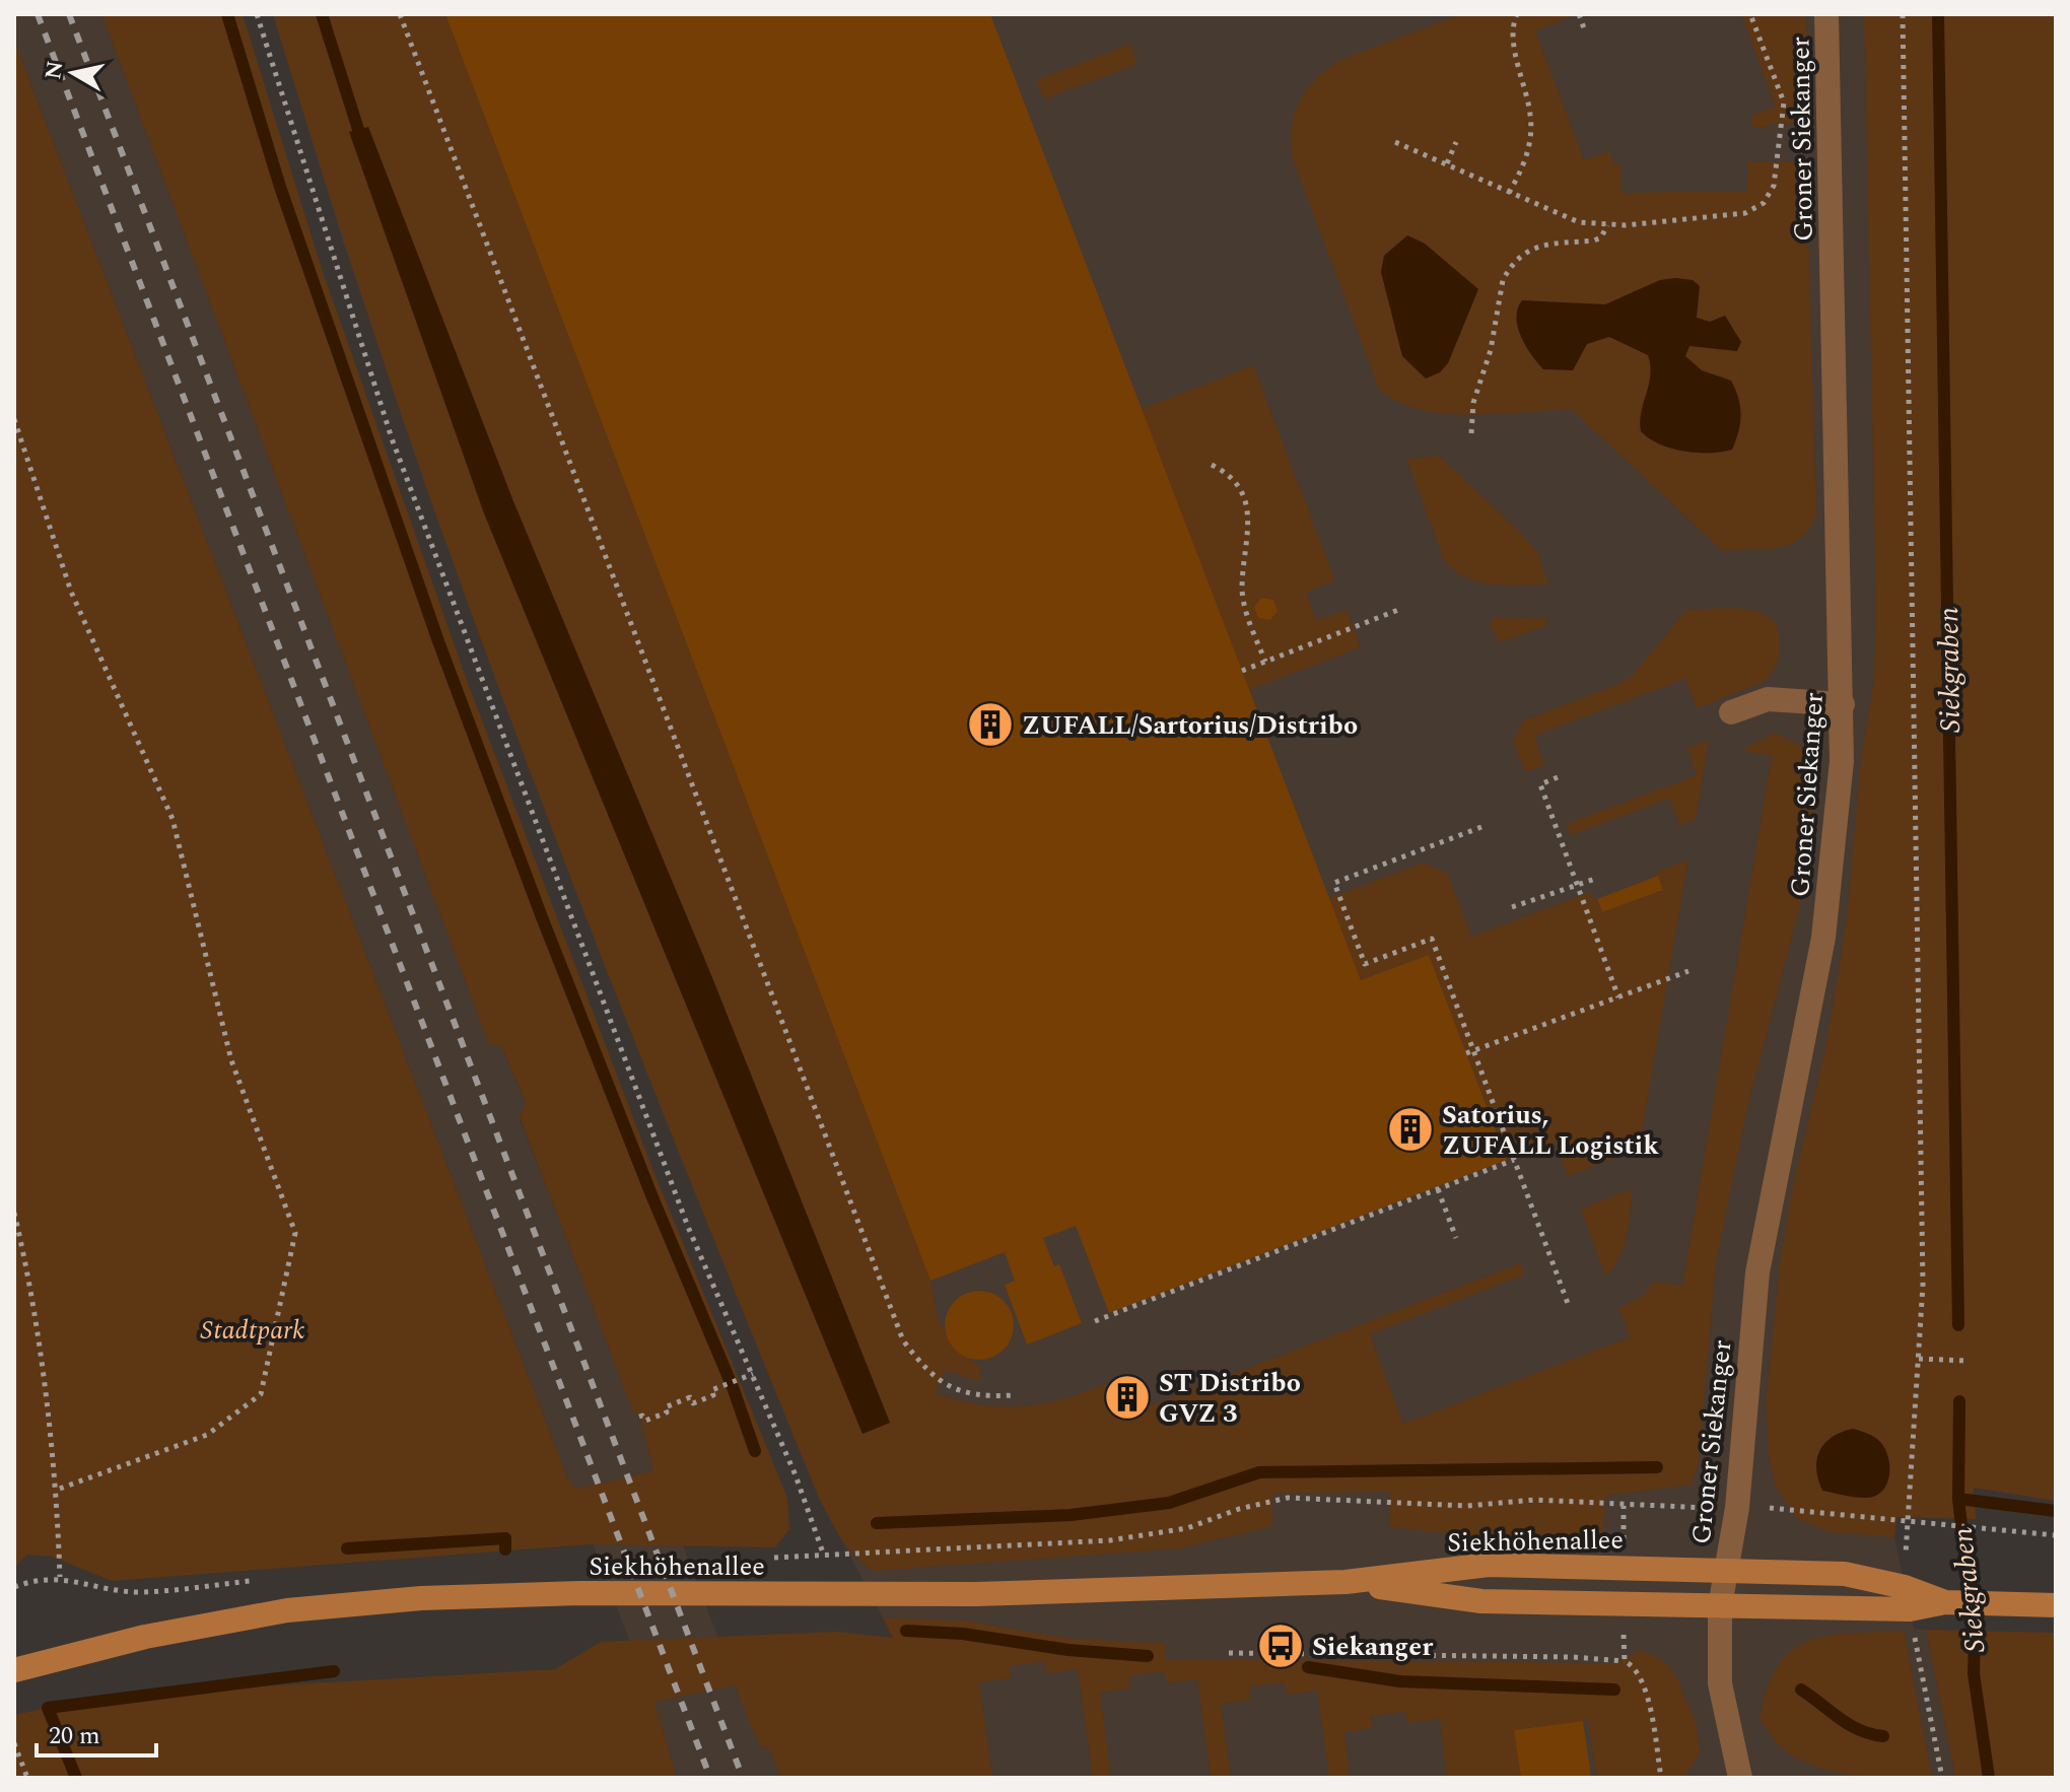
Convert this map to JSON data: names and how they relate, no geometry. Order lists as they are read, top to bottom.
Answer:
{
  "streets": {
    "main road": ["Siekhöhenallee"],
    "street": ["Groner Siekanger"]
  },
  "crossings": [
    ["Groner Siekanger", "Siekhöhenallee"]
  ],
  "water": ["Siekgraben"],
  "parks": ["Stadtpark"],
  "places": {
    "building": ["ZUFALL/Sartorius/Distribo", "Satorius, ZUFALL Logistik", "ST Distribo GVZ 3"],
    "bus stop": ["Siekanger"]
  },
  "scale_bar": "20 m",
  "north": "left"
}
